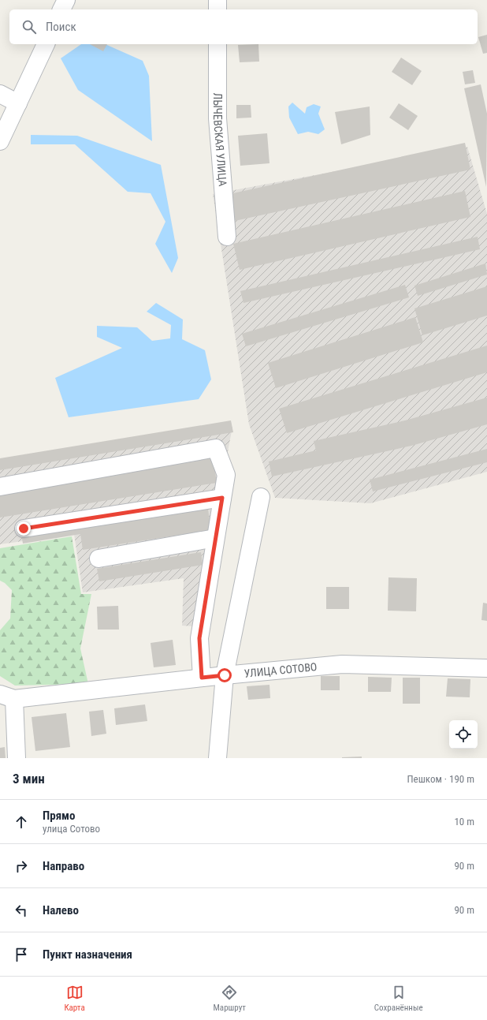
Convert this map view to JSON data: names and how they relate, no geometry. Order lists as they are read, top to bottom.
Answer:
{
  "streets": {
    "street": ["ЛЫЧЕВСКАЯ УЛИЦА", "УЛИЦА СОТОВО"]
  },
  "page": {
    "search": "Поиск",
    "heading": ["3 мин", "Пешком · 190 m"],
    "list": [
      ["Прямо", "улица Сотово", "10 m"],
      ["Направо", "90 m"],
      ["Налево", "90 m"],
      "Пункт назначения"
    ],
    "nav": ["Карта", "Маршрут", "Сохранённые"]
  }
}
